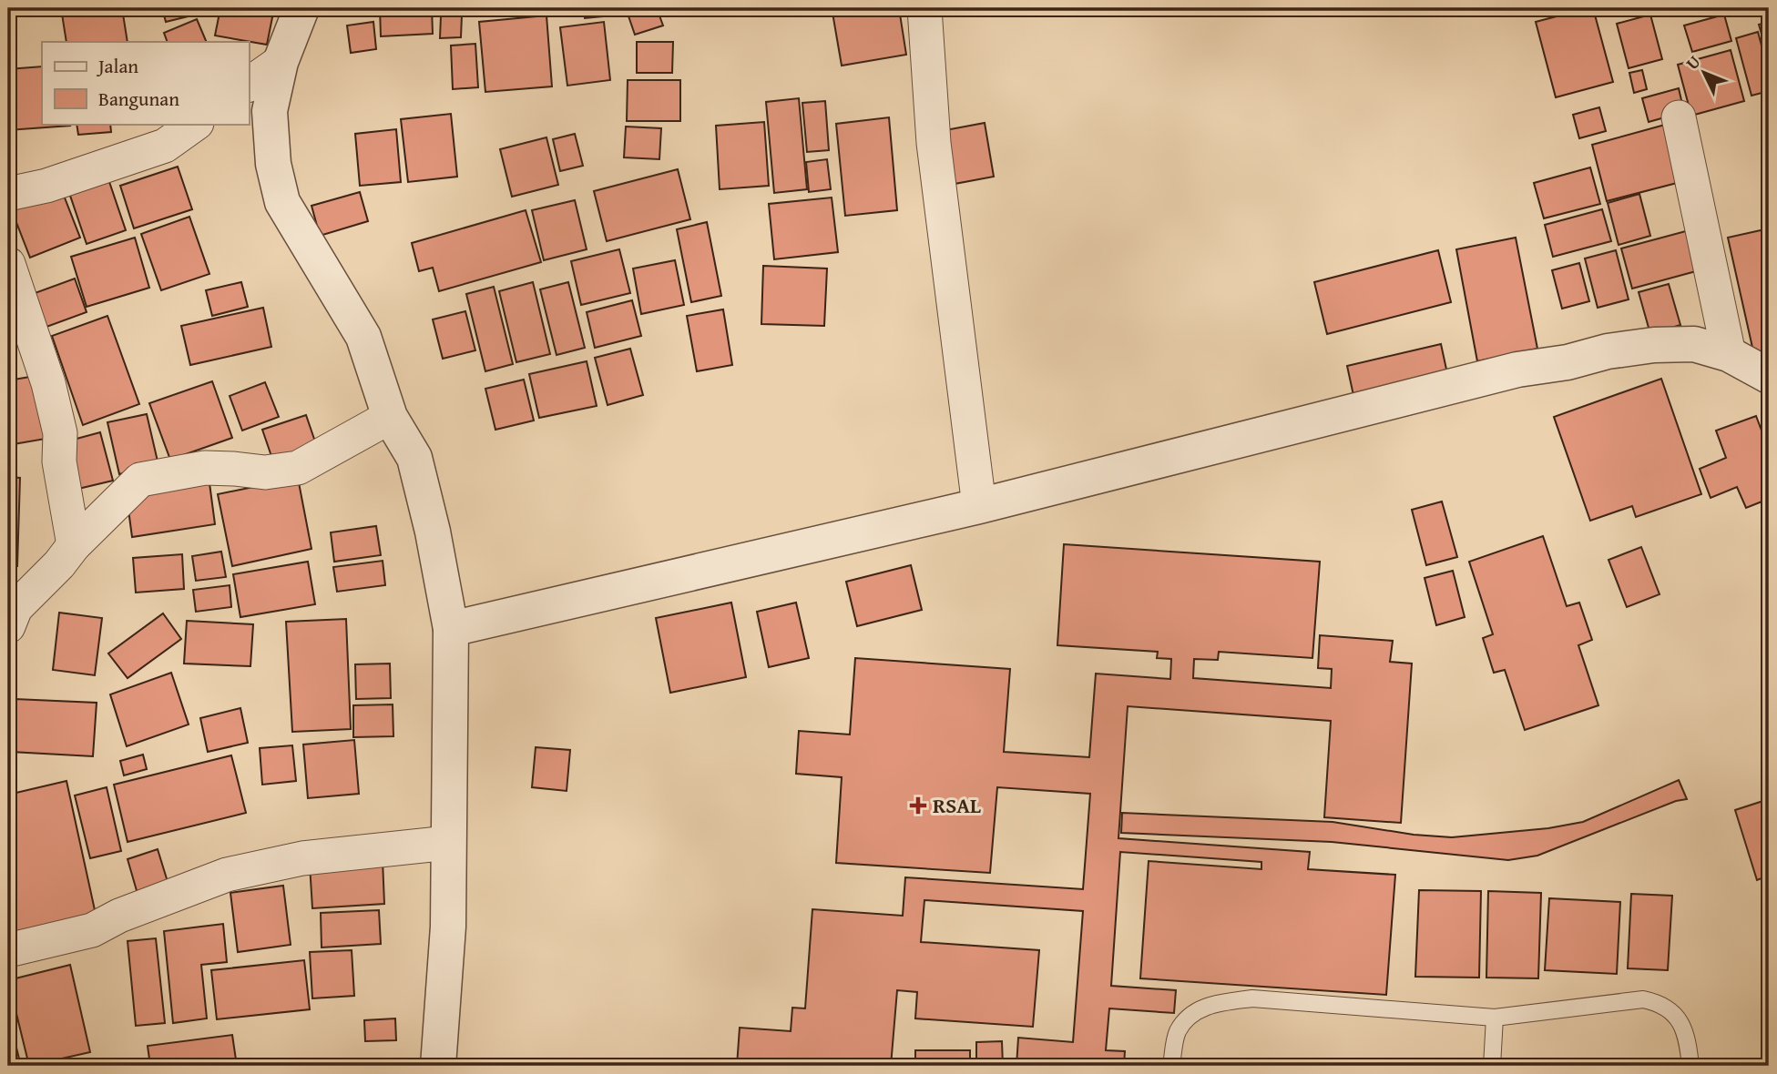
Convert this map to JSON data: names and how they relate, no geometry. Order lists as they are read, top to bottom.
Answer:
{
  "places": {
    "health": ["RSAL"]
  },
  "legend": ["Jalan", "Bangunan"],
  "north": "top left"
}
